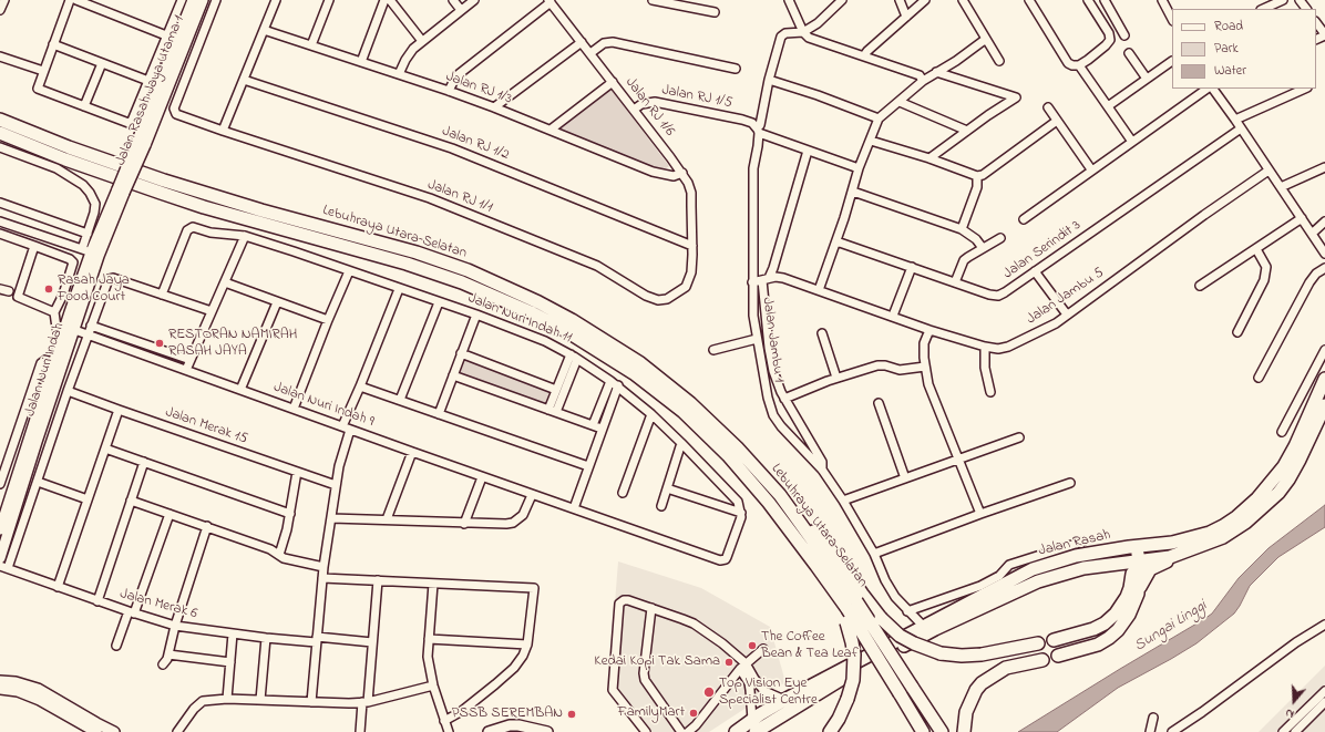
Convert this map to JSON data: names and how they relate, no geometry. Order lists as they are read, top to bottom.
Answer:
{
  "streets": {
    "highway": ["Lebuhraya Utara–Selatan", "Jalan Rasah"],
    "main road": ["Jalan Rasah Jaya Utama 1", "Jalan Nuri Indah"],
    "street": [
      "Jalan RJ 1/3",
      "Jalan RJ 1/5",
      "Jalan RJ 1/6",
      "Jalan RJ 1/2",
      "Jalan RJ 1/1",
      "Jalan Serindit 3",
      "Jalan Jambu 5",
      "Jalan Nuri Indah 11",
      "Jalan Jambu 1",
      "Jalan Nuri Indah 9",
      "Jalan Merak 15",
      "Jalan Merak 6"
    ]
  },
  "crossings": [
    ["Jalan RJ 1/3", "Jalan RJ 1/6"],
    ["Jalan Rasah Jaya Utama 1", "Jalan Nuri Indah"],
    ["Jalan RJ 1/5", "Jalan RJ 1/6"],
    ["Jalan RJ 1/5", "Jalan Jambu 1"],
    ["Jalan RJ 1/6", "Jalan RJ 1/2"],
    ["Jalan RJ 1/6", "Jalan RJ 1/1"],
    ["Jalan RJ 1/2", "Jalan RJ 1/1"],
    ["Jalan Jambu 5", "Jalan Jambu 1"],
    ["Jalan Nuri Indah 11", "Jalan Nuri Indah 9"],
    ["Jalan Jambu 1", "Jalan Rasah"],
    ["Jalan Nuri Indah", "Jalan Nuri Indah 9"]
  ],
  "water": ["Sungai Linggi"],
  "places": [
    "Rasah Jaya Food Court",
    "RESTORAN NAMIRAH RASAH JAYA",
    "The Coffee Bean & Tea Leaf",
    "Kedai Kopi Tak Sama",
    "Top Vision Eye Specialist Centre",
    "FamilyMart",
    "PSSB SEREMBAN"
  ],
  "legend": ["Road", "Park", "Water"],
  "north": "bottom"
}
